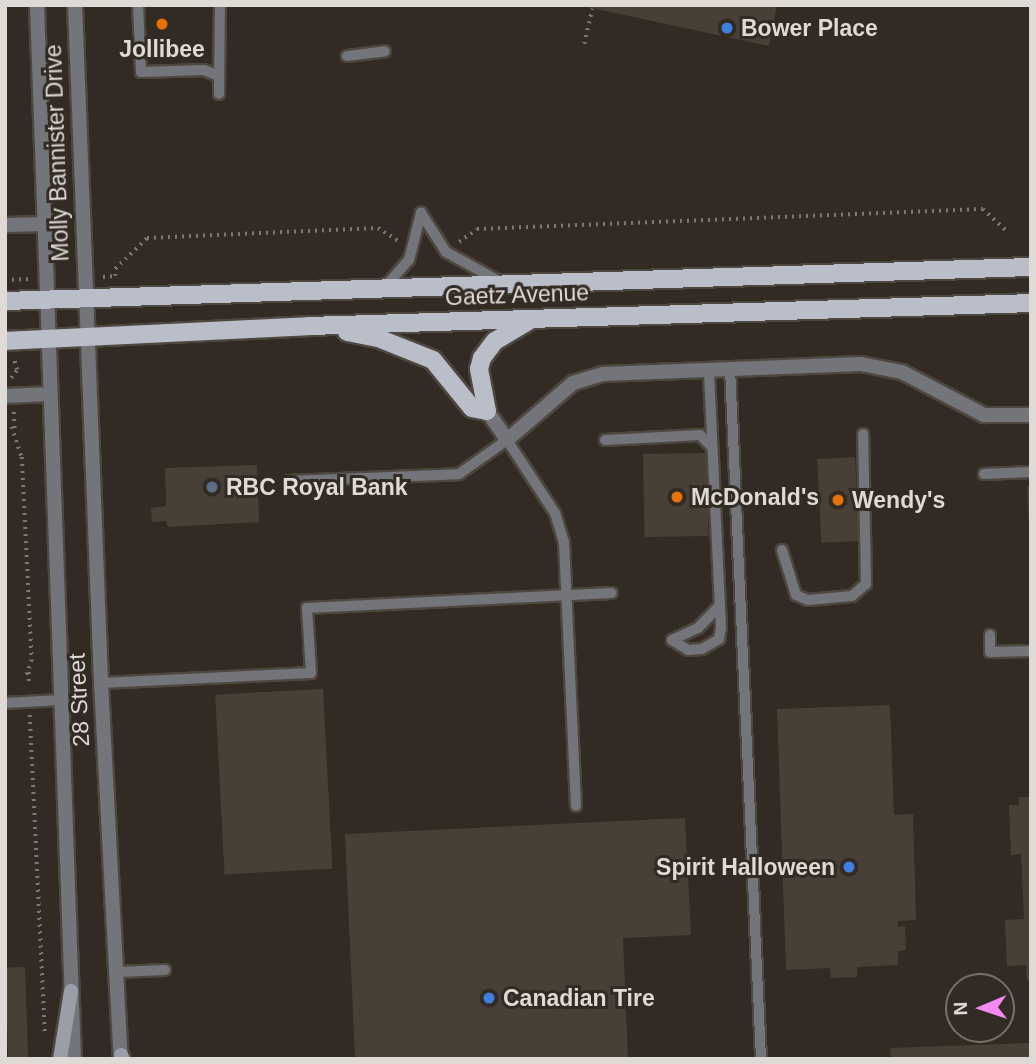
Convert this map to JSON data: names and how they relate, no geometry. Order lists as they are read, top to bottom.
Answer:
{
  "streets": {
    "main road": ["Gaetz Avenue"],
    "street": ["Molly Bannister Drive", "28 Street"]
  },
  "crossings": [
    ["Molly Bannister Drive", "Gaetz Avenue"],
    ["Molly Bannister Drive", "28 Street"],
    ["Gaetz Avenue", "28 Street"]
  ],
  "places": [
    "Jollibee",
    "Bower Place",
    "RBC Royal Bank",
    "McDonald's",
    "Wendy's",
    "Spirit Halloween",
    "Canadian Tire"
  ],
  "north": "left"
}
